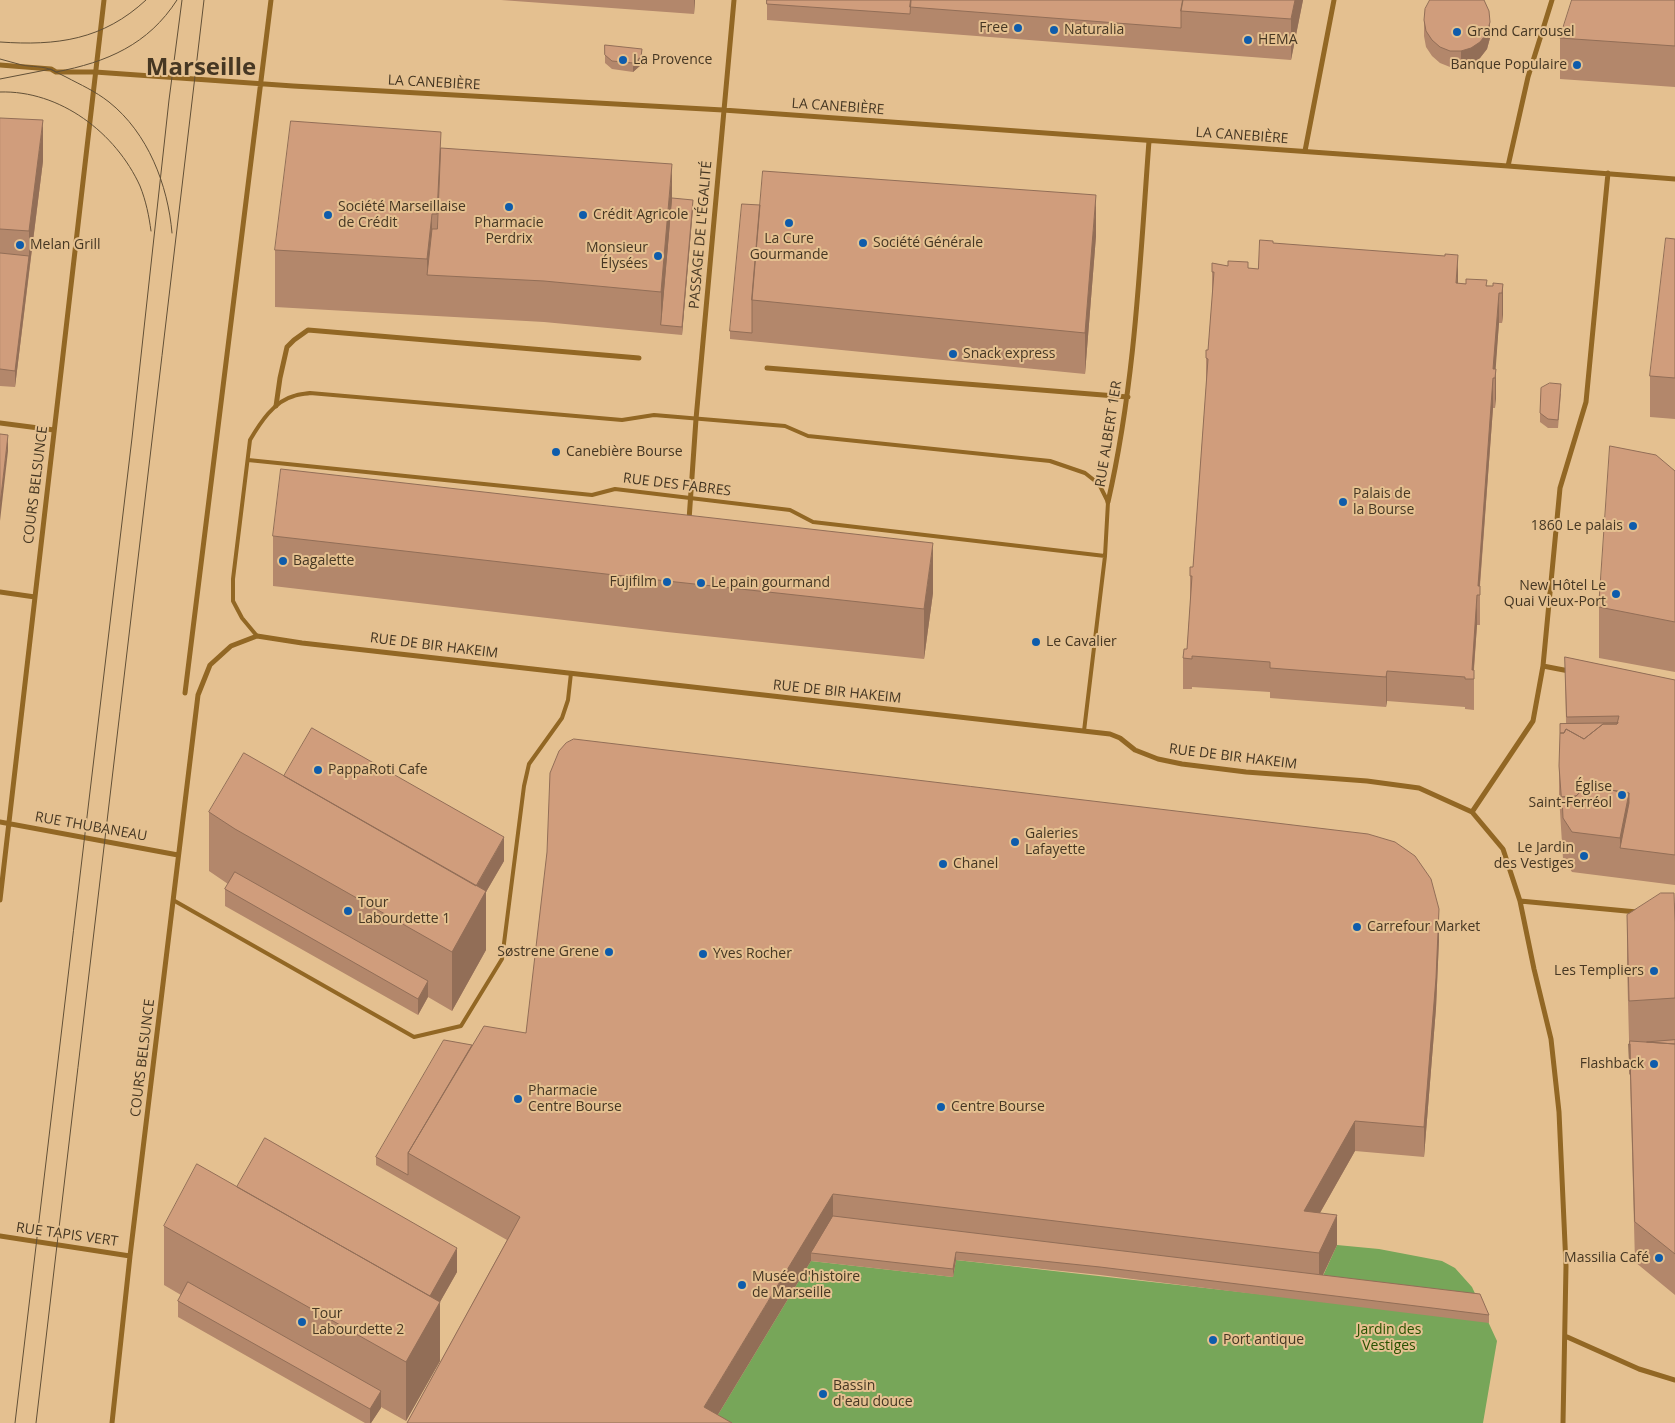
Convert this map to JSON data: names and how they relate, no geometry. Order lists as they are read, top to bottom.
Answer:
{
  "streets": {
    "street": [
      "LA CANEBIÈRE",
      "PASSAGE DE L'ÉGALITÉ",
      "RUE ALBERT 1ER",
      "COURS BELSUNCE",
      "RUE DE BIR HAKEIM",
      "RUE THUBANEAU",
      "RUE TAPIS VERT"
    ],
    "lane": ["RUE DES FABRES"]
  },
  "crossings": [
    ["LA CANEBIÈRE", "PASSAGE DE L'ÉGALITÉ"],
    ["LA CANEBIÈRE", "RUE ALBERT 1ER"],
    ["LA CANEBIÈRE", "COURS BELSUNCE"],
    ["PASSAGE DE L'ÉGALITÉ", "RUE DES FABRES"],
    ["RUE ALBERT 1ER", "RUE DES FABRES"],
    ["RUE ALBERT 1ER", "RUE DE BIR HAKEIM"],
    ["COURS BELSUNCE", "RUE DE BIR HAKEIM"],
    ["COURS BELSUNCE", "RUE THUBANEAU"],
    ["COURS BELSUNCE", "RUE TAPIS VERT"]
  ],
  "districts": ["Marseille"],
  "parks": ["Jardin des Vestiges"],
  "places": [
    "Free",
    "Naturalia",
    "Grand Carrousel",
    "HEMA",
    "La Provence",
    "Banque Populaire",
    "Pharmacie Perdrix",
    "Société Marseillaise de Crédit",
    "Crédit Agricole",
    "La Cure Gourmande",
    "Société Générale",
    "Melan Grill",
    "Monsieur Élysées",
    "Snack express",
    "Canebière Bourse",
    "Palais de la Bourse",
    "1860 Le palais",
    "Bagalette",
    "Fujifilm",
    "Le pain gourmand",
    "New Hôtel Le Quai Vieux-Port",
    "Le Cavalier",
    "PappaRoti Cafe",
    "Église Saint-Ferréol",
    "Galeries Lafayette",
    "Le Jardin des Vestiges",
    "Chanel",
    "Tour Labourdette 1",
    "Carrefour Market",
    "Søstrene Grene",
    "Yves Rocher",
    "Les Templiers",
    "Flashback",
    "Pharmacie Centre Bourse",
    "Centre Bourse",
    "Massilia Café",
    "Musée d'histoire de Marseille",
    "Tour Labourdette 2",
    "Port antique",
    "Bassin d'eau douce"
  ]
}
